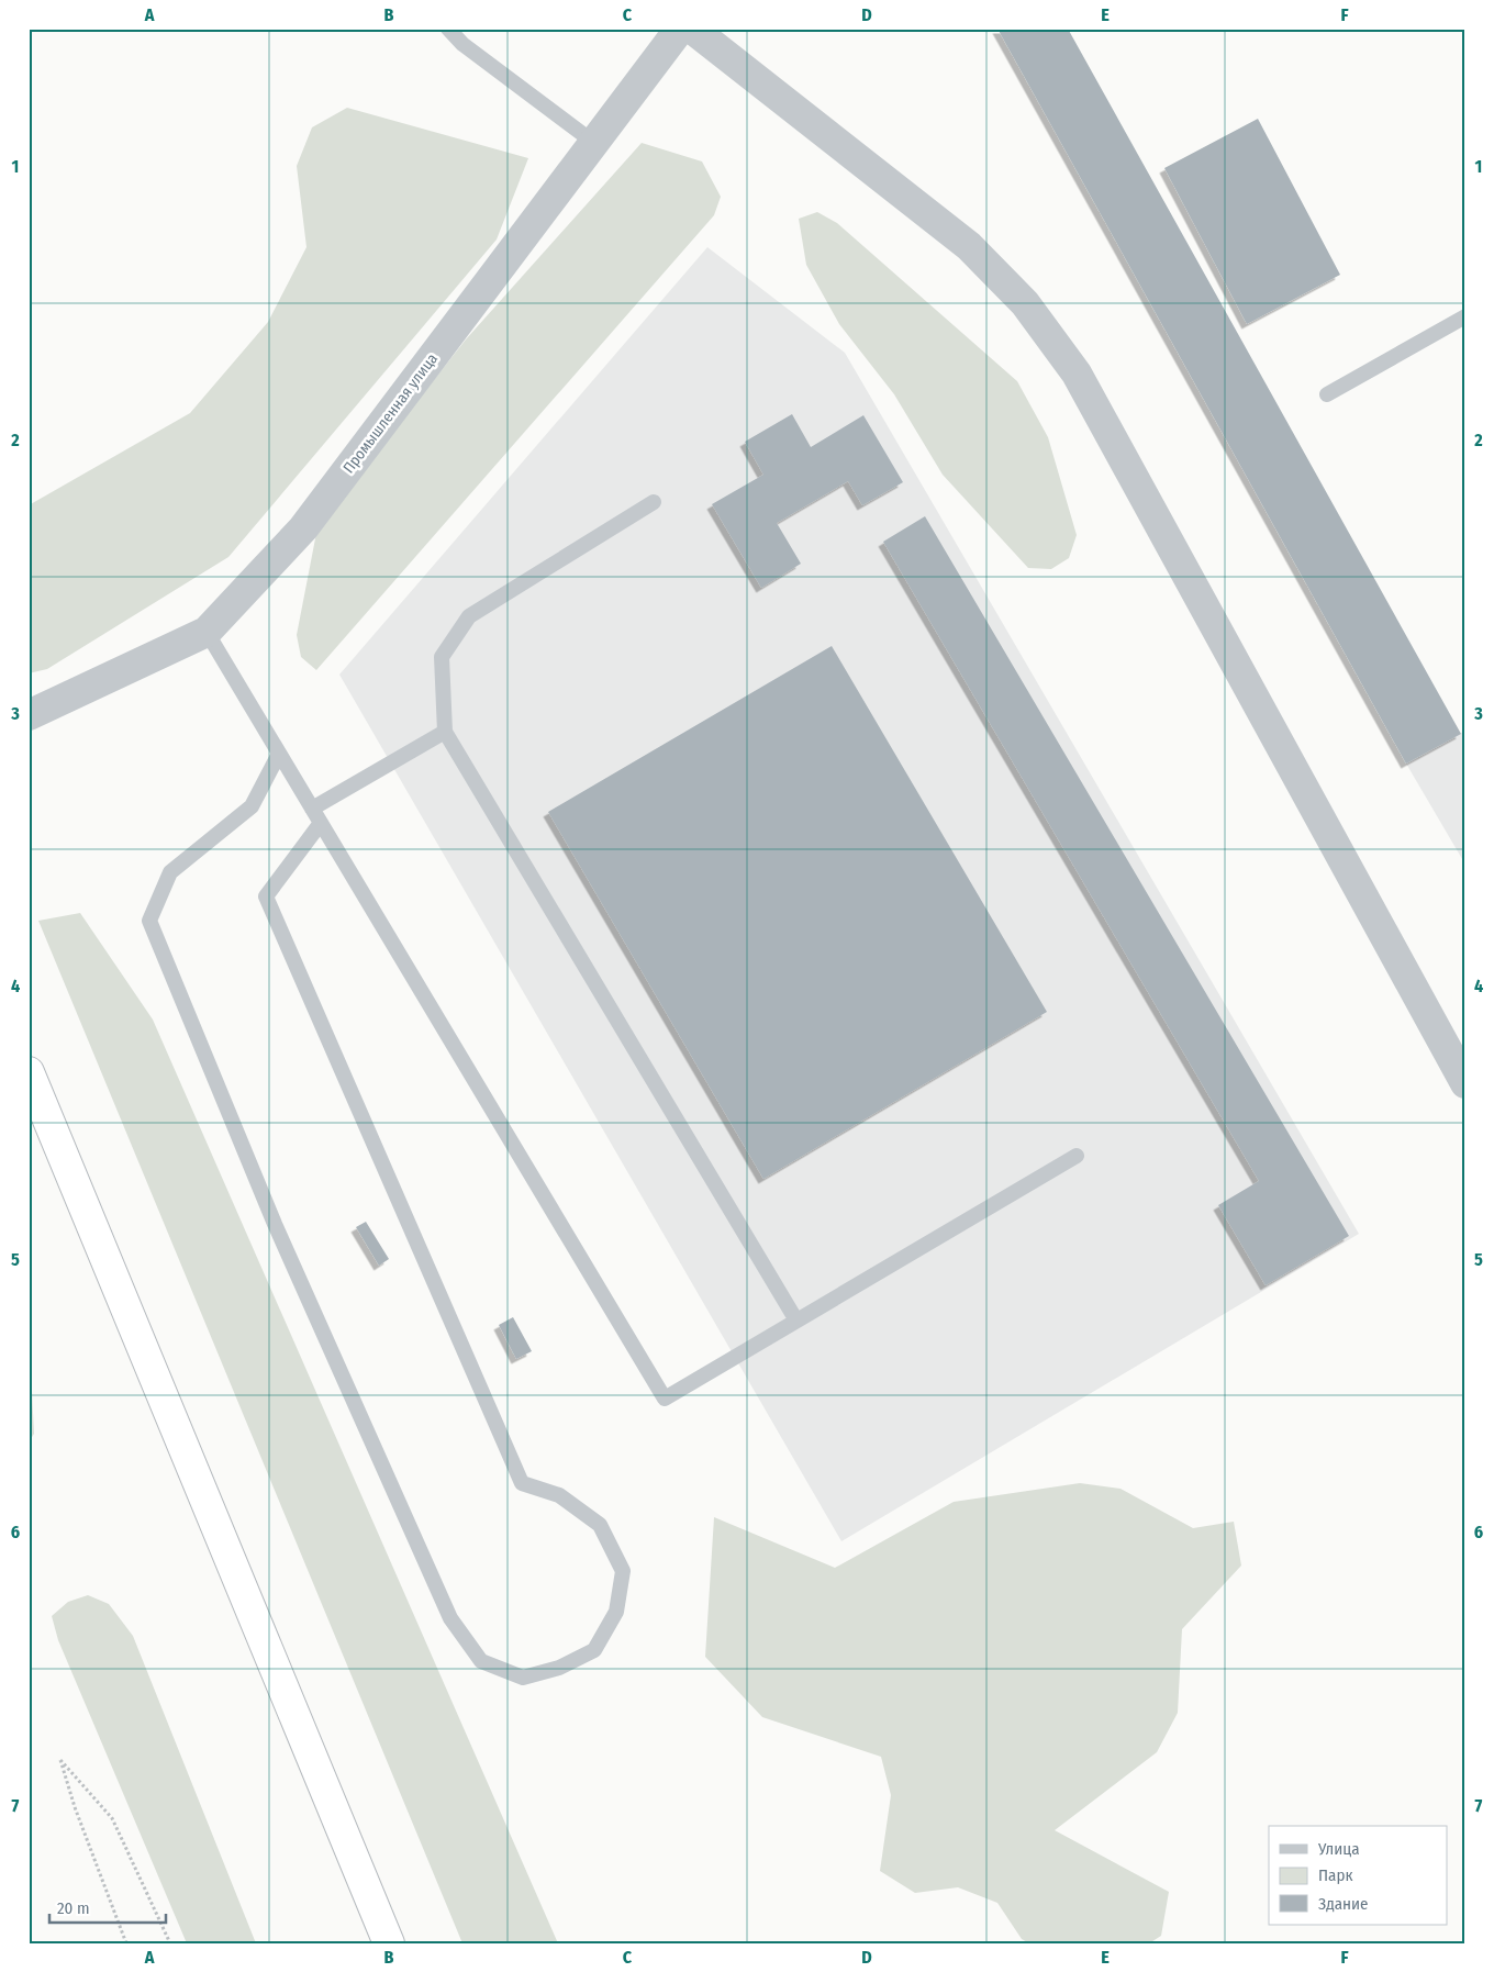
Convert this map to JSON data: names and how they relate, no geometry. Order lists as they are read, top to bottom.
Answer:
{
  "streets": {
    "street": ["Промышленная улица"]
  },
  "legend": ["Улица", "Парк", "Здание"],
  "scale_bar": "20 m",
  "grid": {
    "columns": [
      "A",
      "B",
      "C",
      "D",
      "E",
      "F"
    ],
    "rows": [
      "1",
      "2",
      "3",
      "4",
      "5",
      "6",
      "7"
    ]
  }
}
